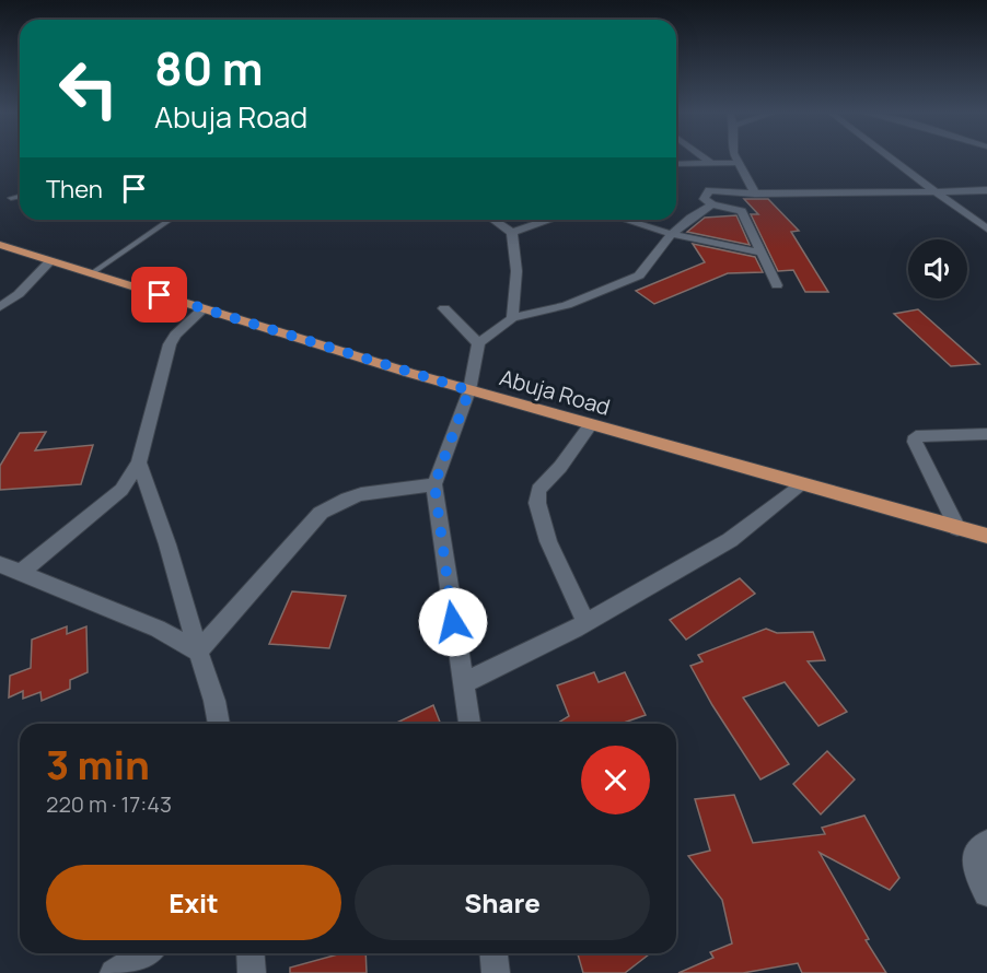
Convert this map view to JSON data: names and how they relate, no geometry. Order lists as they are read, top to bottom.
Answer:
{
  "streets": {
    "main road": ["Abuja Road"]
  },
  "page": {
    "turn": ["80 m", "Abuja Road"],
    "then": "Then",
    "heading": ["3 min", "220 m · 17:43"],
    "buttons": ["Exit", "Share"]
  }
}
